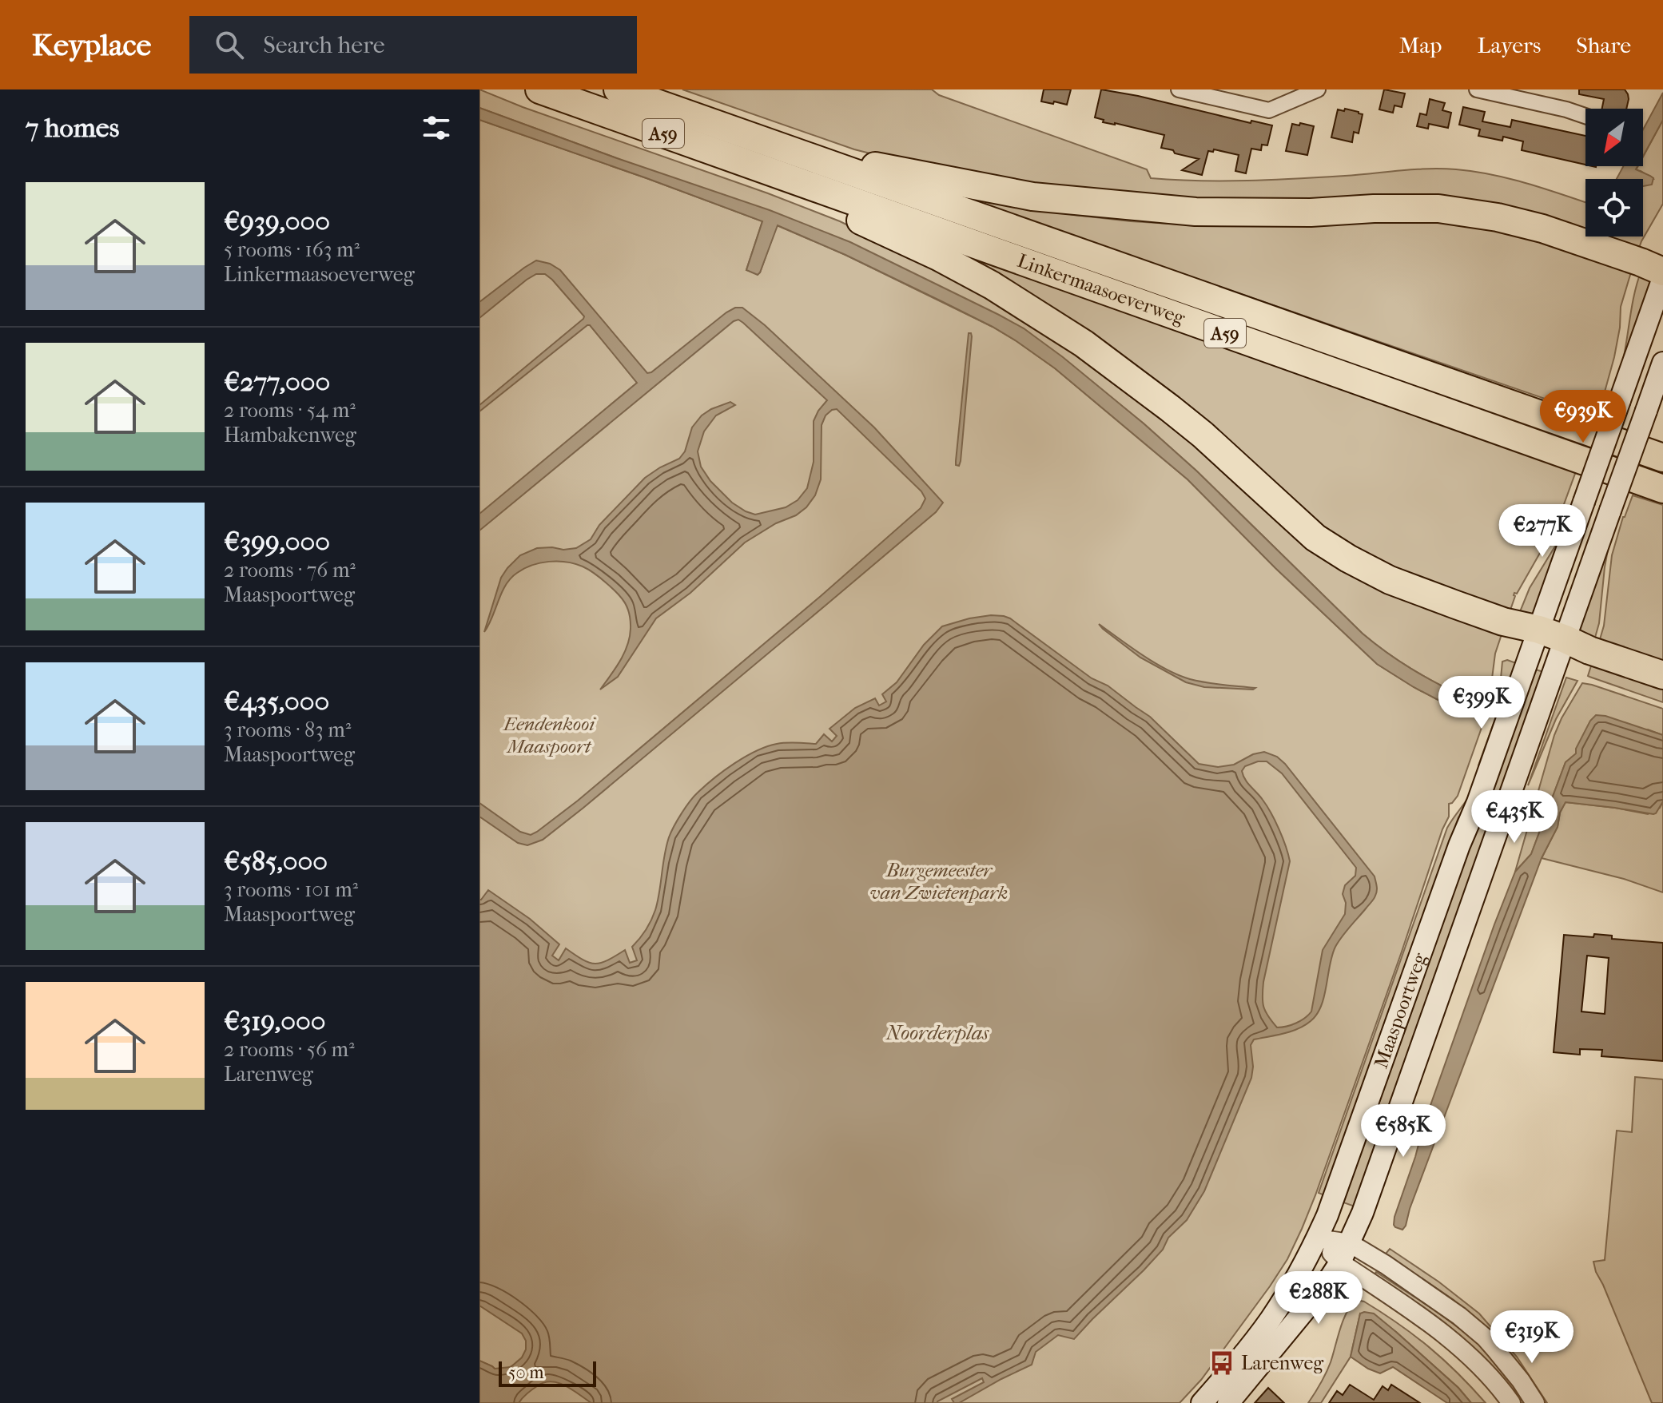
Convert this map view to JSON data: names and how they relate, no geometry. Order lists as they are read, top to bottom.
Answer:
{
  "streets": {
    "highway": ["A59", "Linkermaasoeverweg"],
    "main road": ["Maaspoortweg"]
  },
  "crossings": [
    ["A59", "Linkermaasoeverweg"],
    ["A59", "Maaspoortweg"]
  ],
  "water": ["Noorderplas"],
  "parks": ["Eendenkooi Maaspoort", "Burgemeester van Zwietenpark"],
  "places": {
    "bus stop": ["Larenweg"]
  },
  "scale_bar": "50 m",
  "north": "bottom left",
  "page": {
    "header": "Keyplace",
    "search": "Search here",
    "nav": ["Map", "Layers", "Share"],
    "heading": "7 homes",
    "list": [
      {
        "name": "€939,000",
        "note": "5 rooms · 163 m² · Linkermaasoeverweg"
      },
      {
        "name": "€277,000",
        "note": "2 rooms · 54 m² · Hambakenweg"
      },
      {
        "name": "€399,000",
        "note": "2 rooms · 76 m² · Maaspoortweg"
      },
      {
        "name": "€435,000",
        "note": "3 rooms · 83 m² · Maaspoortweg"
      },
      {
        "name": "€585,000",
        "note": "3 rooms · 101 m² · Maaspoortweg"
      },
      {
        "name": "€319,000",
        "note": "2 rooms · 56 m² · Larenweg"
      }
    ],
    "price": [
      "€939K",
      "€277K",
      "€399K",
      "€435K",
      "€585K",
      "€288K",
      "€319K"
    ],
    "scale": "50 m"
  }
}
